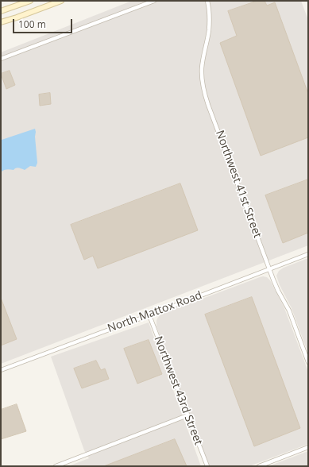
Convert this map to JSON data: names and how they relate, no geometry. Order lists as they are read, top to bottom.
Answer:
{
  "streets": {
    "street": ["Northwest 41st Street", "North Mattox Road", "Northwest 43rd Street"]
  },
  "crossings": [
    ["Northwest 41st Street", "North Mattox Road"],
    ["North Mattox Road", "Northwest 43rd Street"]
  ],
  "scale_bar": "100 m"
}
